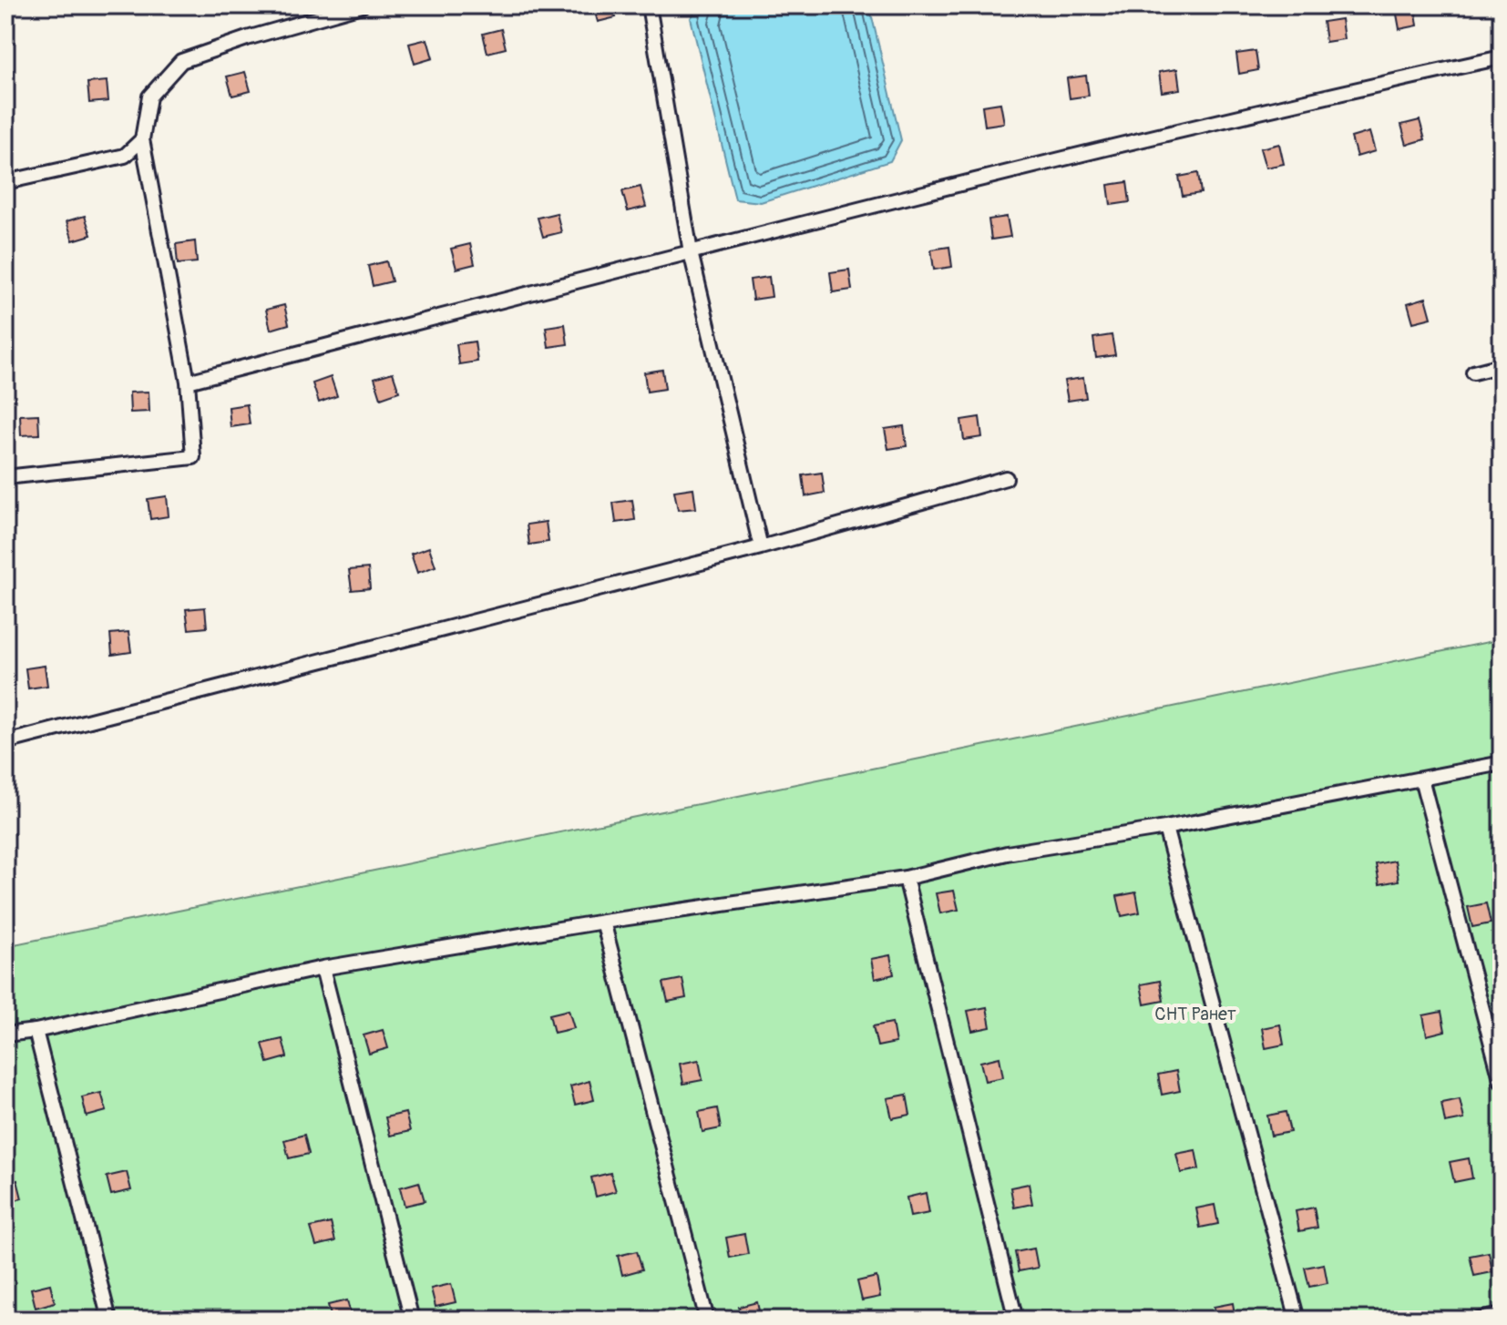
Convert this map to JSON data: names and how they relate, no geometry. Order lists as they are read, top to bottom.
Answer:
{
  "parks": ["СНТ Ранет"]
}
